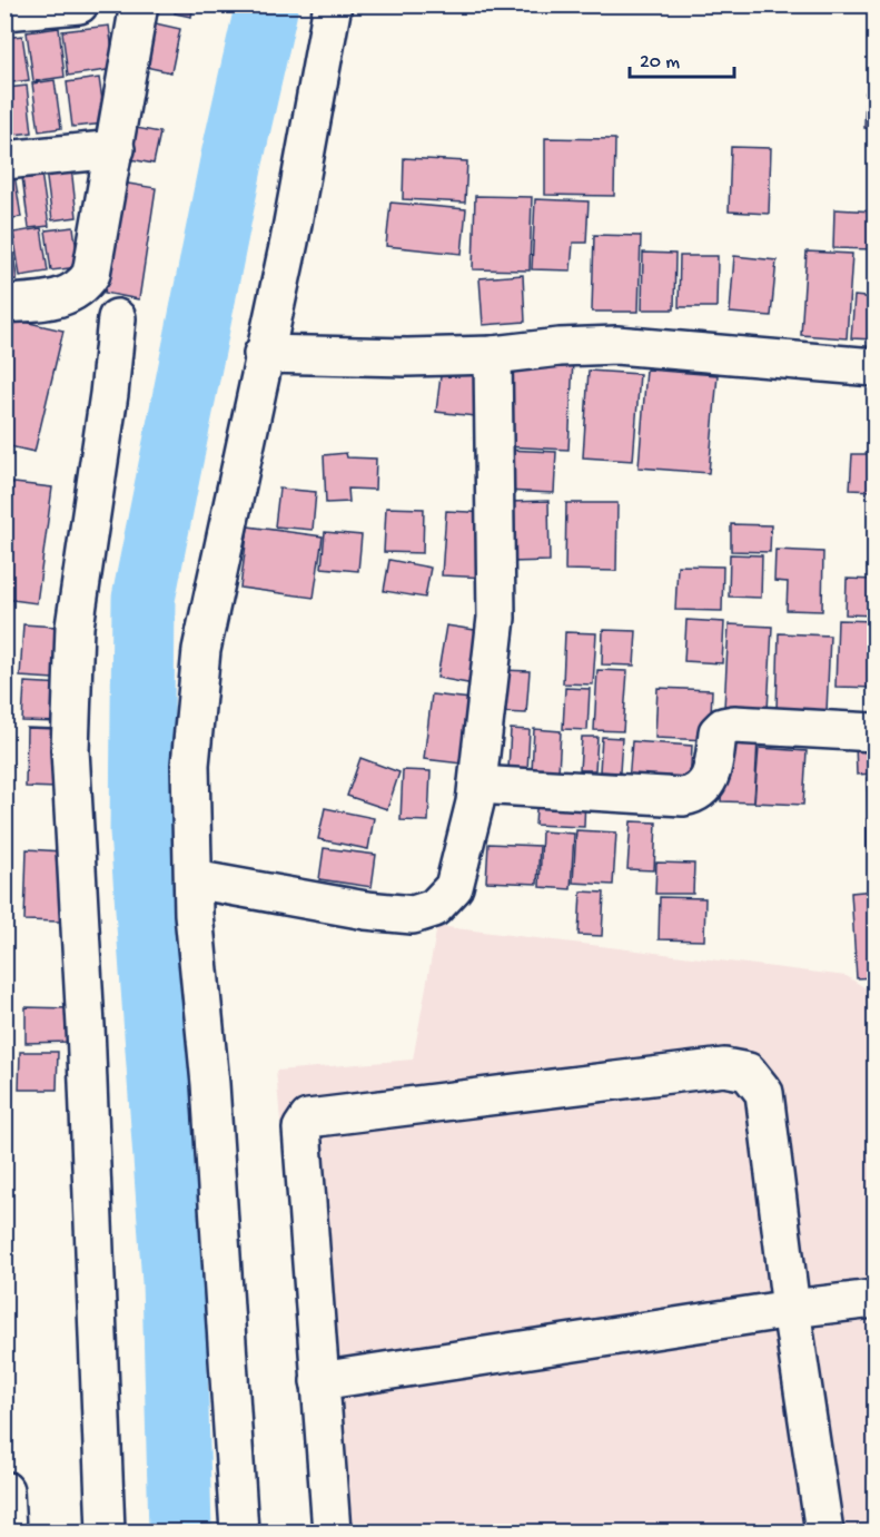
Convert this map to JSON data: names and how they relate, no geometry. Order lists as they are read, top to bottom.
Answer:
{
  "scale_bar": "20 m"
}
